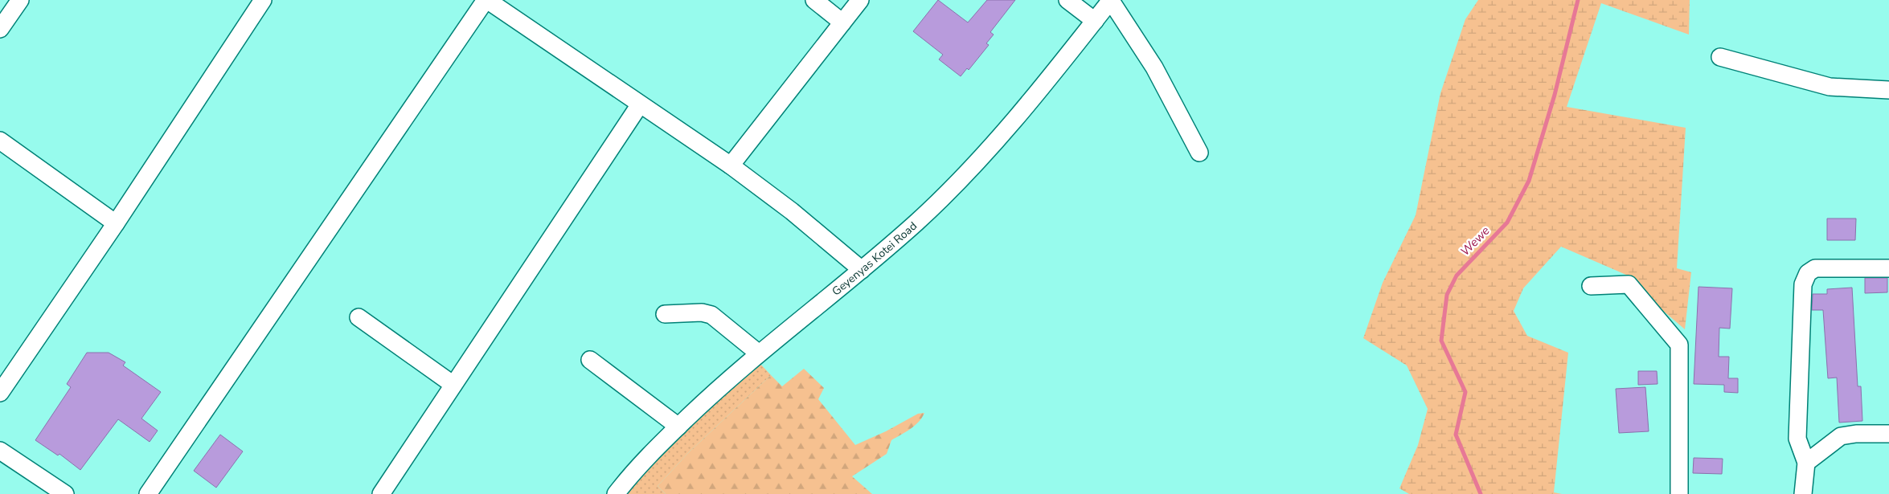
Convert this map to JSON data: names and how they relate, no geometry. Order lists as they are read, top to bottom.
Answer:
{
  "streets": {
    "street": ["Geyenyas Kotei Road"]
  },
  "water": ["Wewe"]
}
